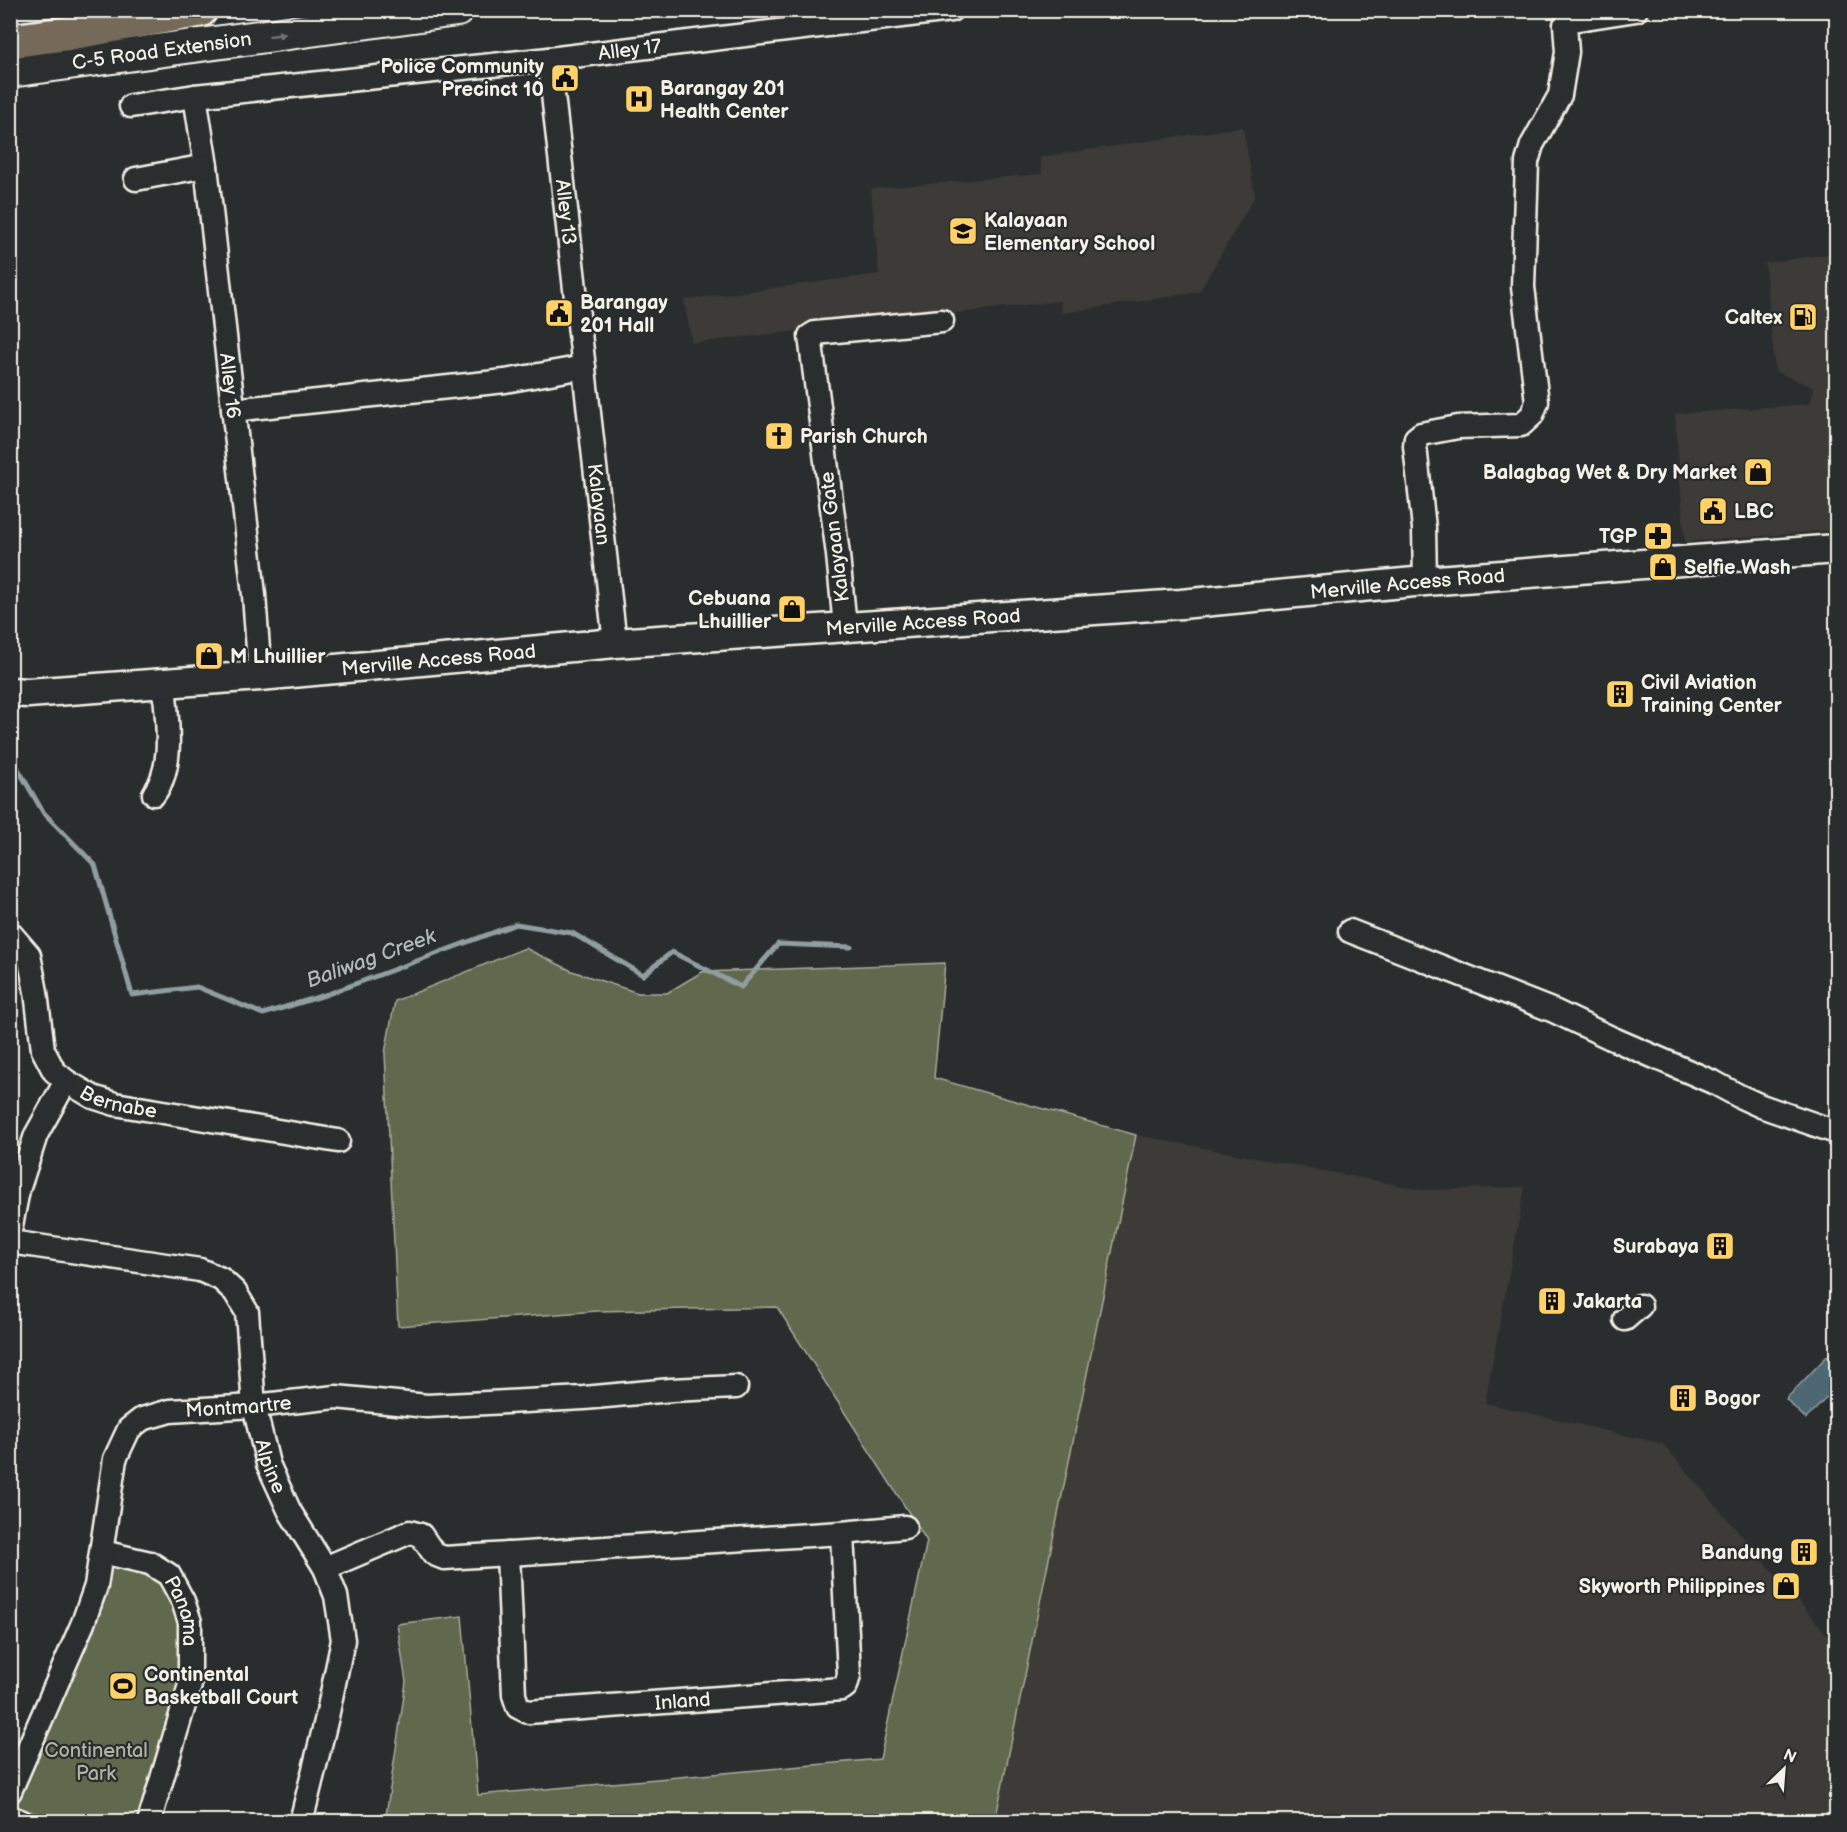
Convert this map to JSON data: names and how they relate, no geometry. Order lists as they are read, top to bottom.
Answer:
{
  "streets": {
    "main road": ["C-5 Road Extension"],
    "street": [
      "Alley 17",
      "Alley 13",
      "Alley 16",
      "Kalayaan",
      "Kalayaan Gate",
      "Merville Access Road",
      "Bernabe",
      "Montmartre",
      "Alpine",
      "Panama",
      "Inland"
    ]
  },
  "crossings": [
    ["Alley 17", "Alley 13"],
    ["Alley 17", "Alley 16"],
    ["Alley 13", "Kalayaan"],
    ["Alley 16", "Merville Access Road"],
    ["Kalayaan", "Merville Access Road"],
    ["Kalayaan Gate", "Merville Access Road"],
    ["Montmartre", "Alpine"],
    ["Montmartre", "Panama"]
  ],
  "one_way": ["C-5 Road Extension"],
  "water": ["Baliwag Creek"],
  "parks": ["Continental Park"],
  "places": {
    "public building": ["Police Community Precinct 10", "Barangay 201 Hall", "LBC"],
    "hospital": ["Barangay 201 Health Center"],
    "school or university": ["Kalayaan Elementary School"],
    "fuel station": ["Caltex"],
    "church": ["Parish Church"],
    "shop": [
      "Balagbag Wet & Dry Market",
      "Selfie Wash",
      "Cebuana Lhuillier",
      "M Lhuillier",
      "Skyworth Philippines"
    ],
    "pharmacy": ["TGP"],
    "building": [
      "Civil Aviation Training Center",
      "Surabaya",
      "Jakarta",
      "Bogor",
      "Bandung"
    ],
    "sports": ["Continental Basketball Court"]
  },
  "north": "top right"
}
